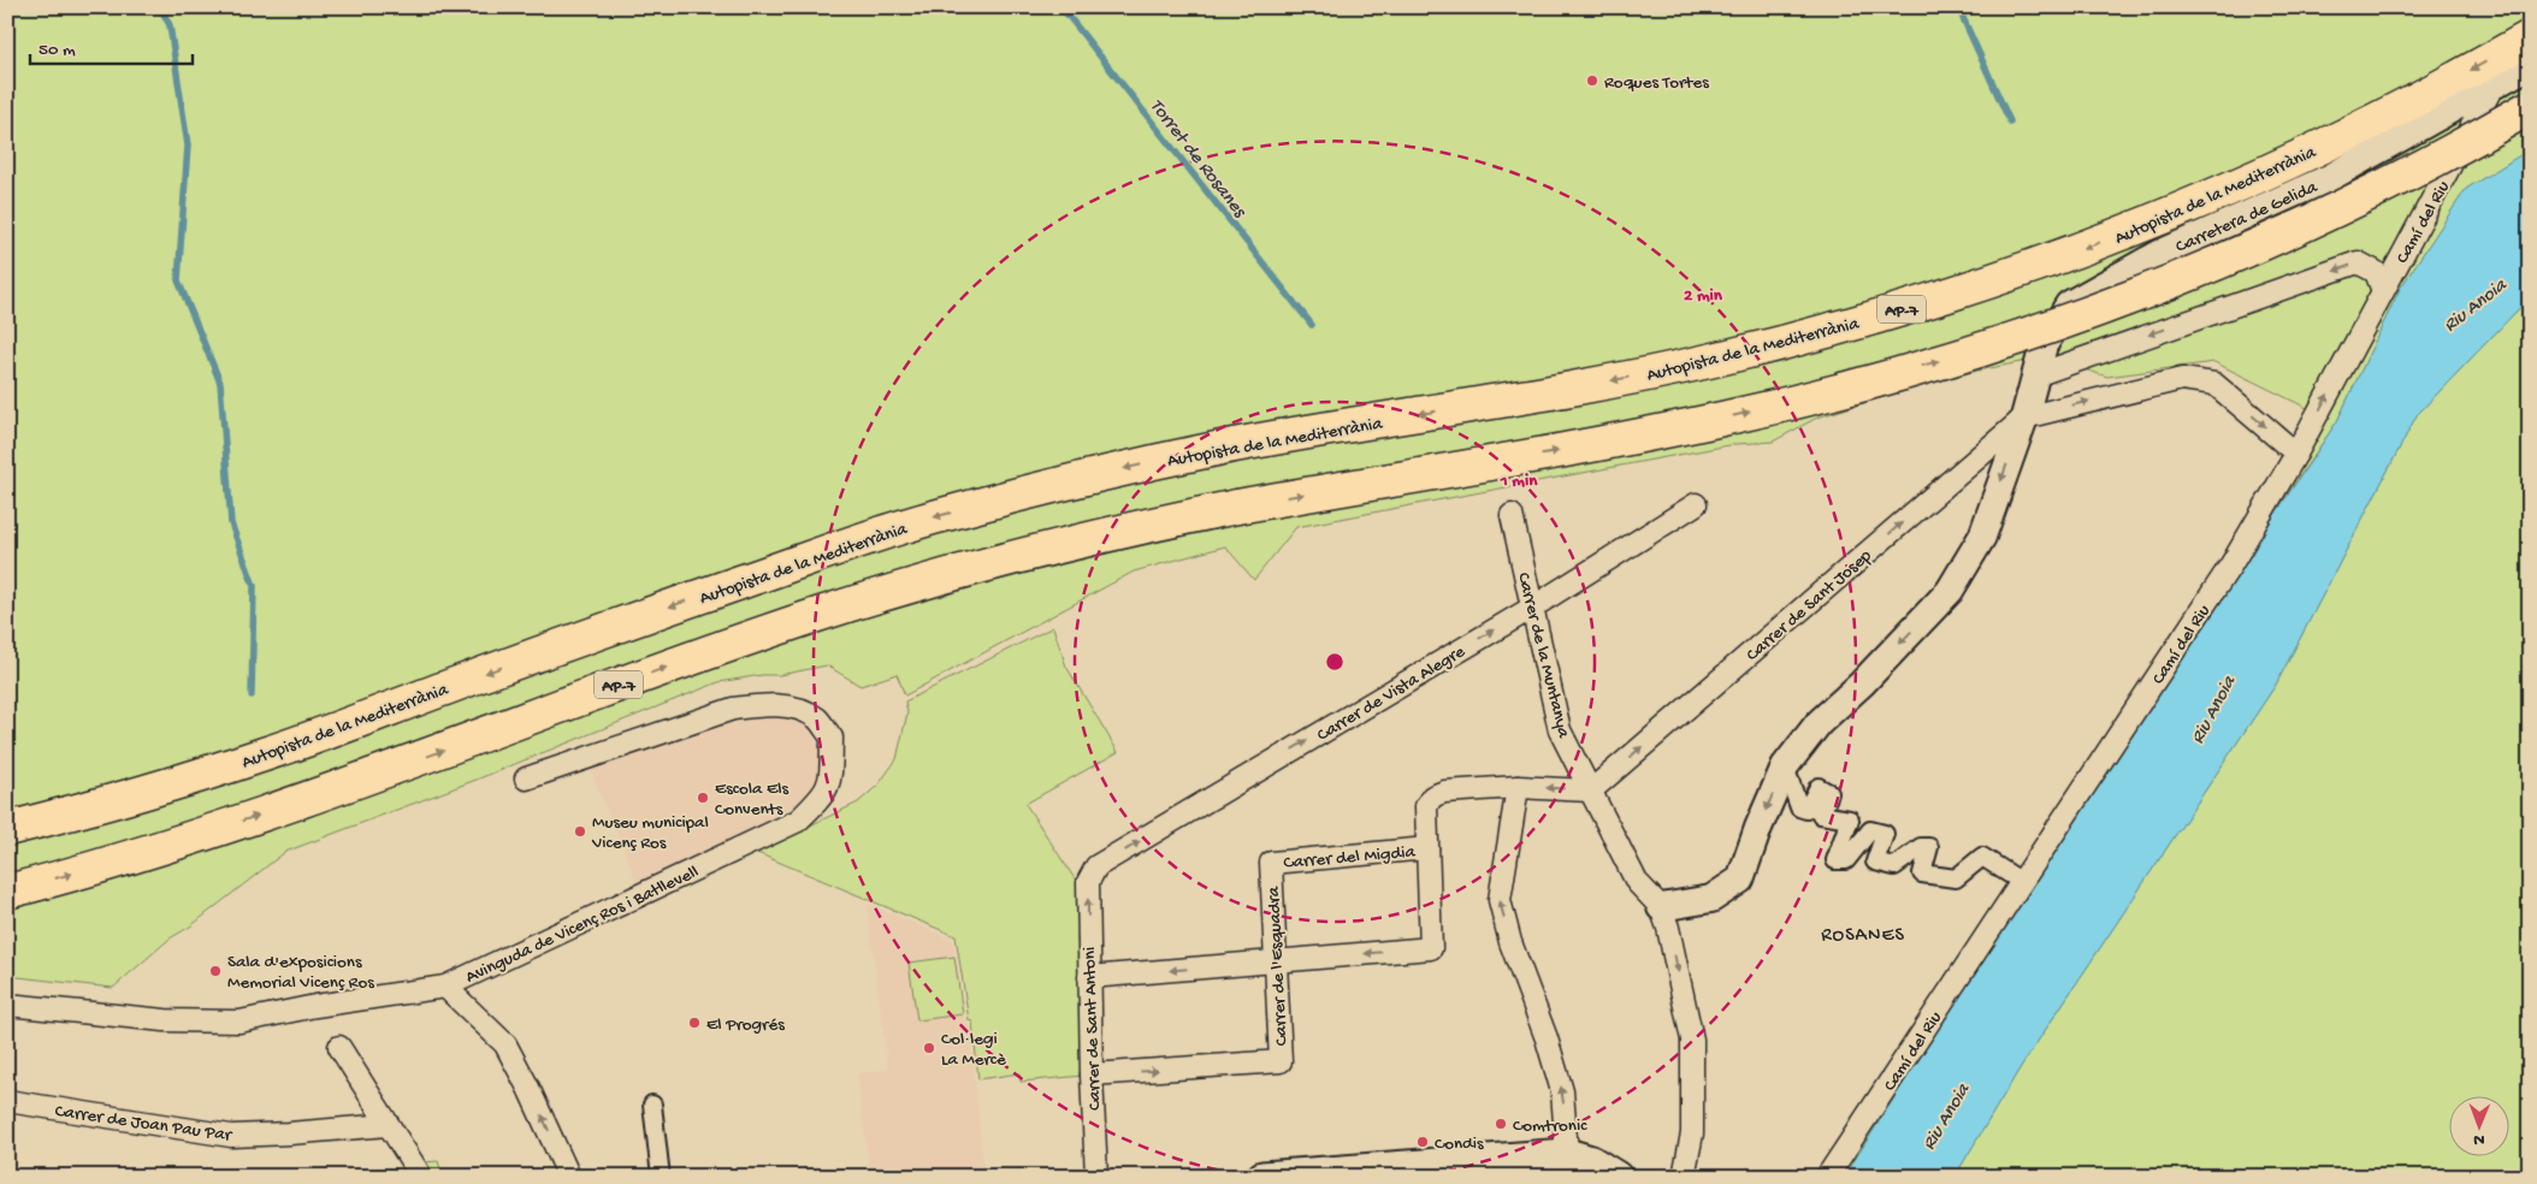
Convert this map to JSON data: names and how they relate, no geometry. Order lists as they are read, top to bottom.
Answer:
{
  "streets": {
    "highway": ["Autopista de la Mediterrània", "AP-7"],
    "street": [
      "Carretera de Gelida",
      "Camí del Riu",
      "Carrer de Sant Josep",
      "Carrer de la Muntanya",
      "Carrer de Vista Alegre",
      "Carrer del Migdia",
      "Avinguda de Vicenç Ros i Batllevell",
      "Carrer de l'Esquadra",
      "Carrer de Sant Antoni",
      "Carrer de Joan Pau Par"
    ]
  },
  "crossings": [
    ["Carretera de Gelida", "Camí del Riu"],
    ["Carretera de Gelida", "Carrer de Sant Josep"],
    ["Carretera de Gelida", "Carrer de la Muntanya"],
    ["Carrer de Sant Josep", "Carrer de la Muntanya"],
    ["Carrer de la Muntanya", "Carrer de Vista Alegre"],
    ["Carrer de Vista Alegre", "Carrer de Sant Antoni"],
    ["Carrer del Migdia", "Carrer de l'Esquadra"],
    ["Carrer de l'Esquadra", "Carrer de Sant Antoni"]
  ],
  "one_way": ["Carretera de Gelida", "Carrer de Sant Josep", "Carrer de Vista Alegre"],
  "districts": ["ROSANES"],
  "water": ["Torret de Rosanes", "Riu Anoia"],
  "places": [
    "Roques Tortes",
    "Escola Els Convents",
    "Museu municipal Vicenç Ros",
    "Sala d'exposicions Memorial Vicenç Ros",
    "El Progrés",
    "Col·legi La Mercè",
    "Comtronic",
    "Condis"
  ],
  "scale_bar": "50 m",
  "north": "bottom",
  "rings": ["2 min", "1 min"]
}
